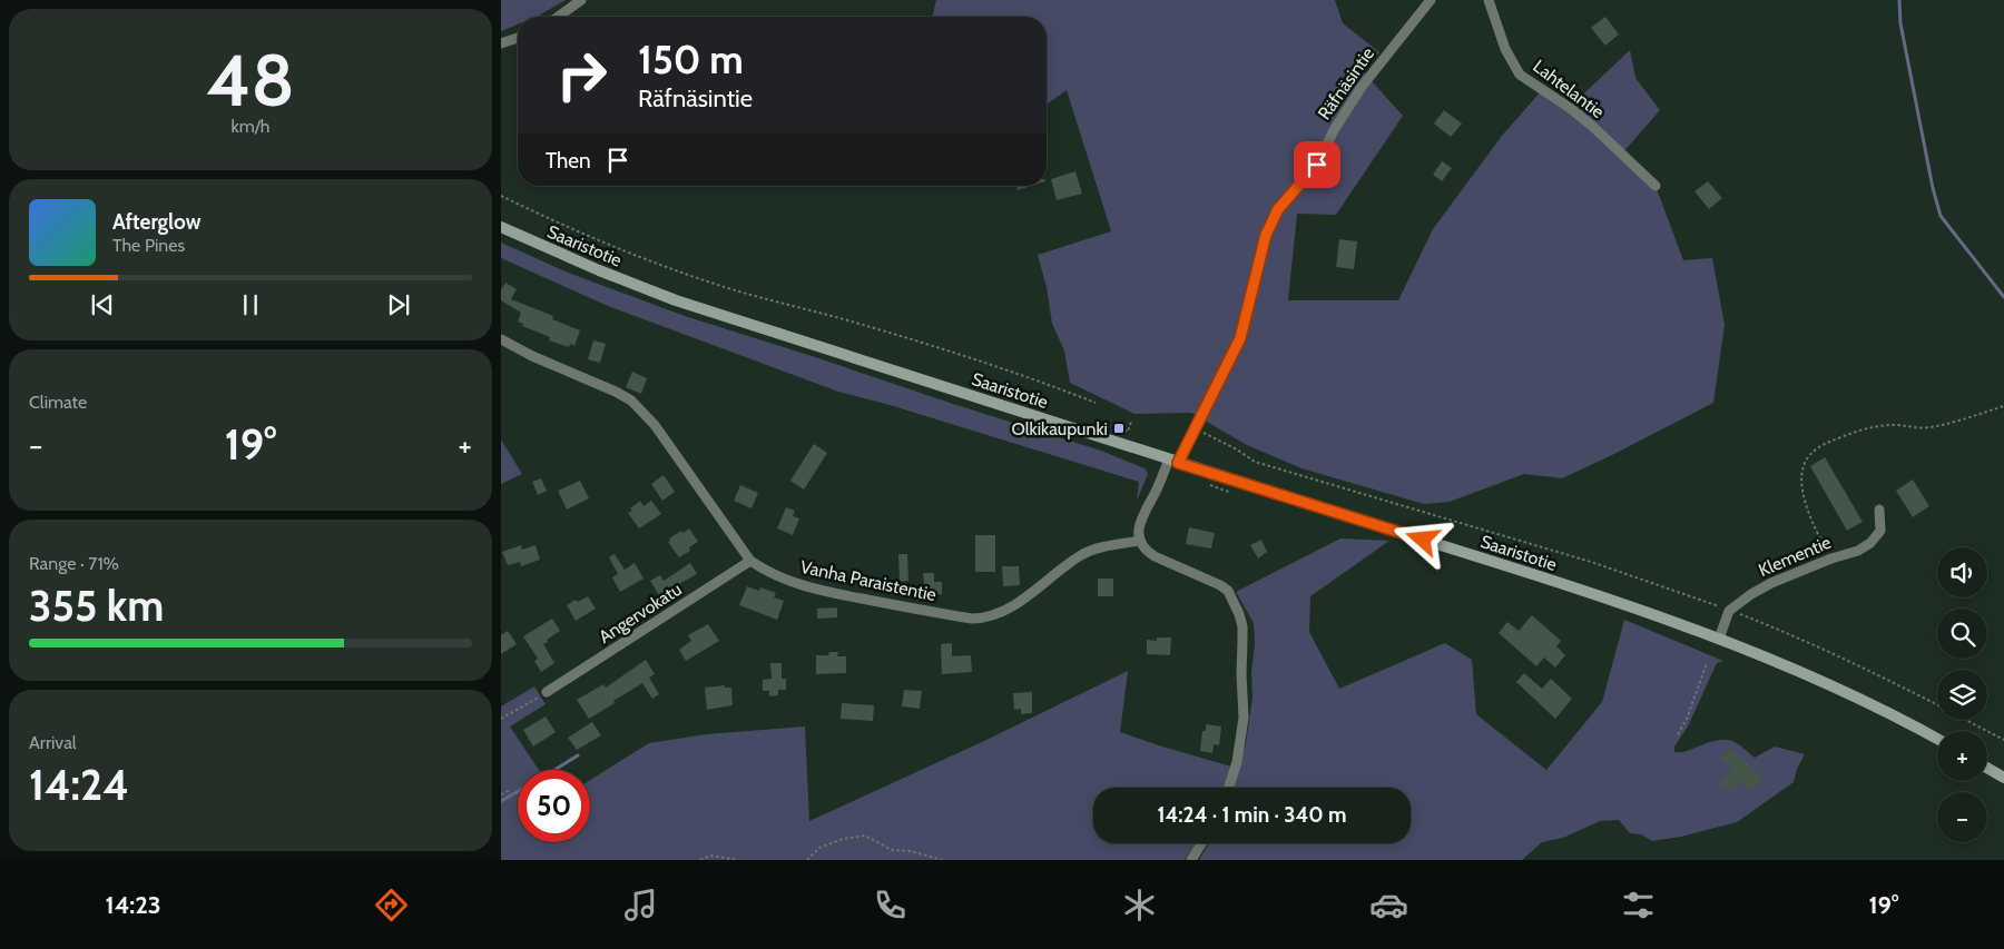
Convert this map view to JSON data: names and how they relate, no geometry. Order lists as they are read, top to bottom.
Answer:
{
  "streets": {
    "main road": ["Saaristotie"],
    "street": [
      "Räfnäsintie",
      "Lahtelantie",
      "Klementie",
      "Vanha Paraistentie",
      "Angervokatu"
    ]
  },
  "crossings": [
    ["Räfnäsintie", "Saaristotie"],
    ["Räfnäsintie", "Vanha Paraistentie"],
    ["Vanha Paraistentie", "Angervokatu"]
  ],
  "places": {
    "transit": ["Olkikaupunki"]
  },
  "page": {
    "tile": [
      ["48", "km/h"],
      "Climate",
      ["Range · 71%", "355 km"],
      ["Arrival", "14:24"]
    ],
    "turn": ["150 m", "Räfnäsintie"],
    "then": "Then",
    "song": ["Afterglow", "The Pines"],
    "heat": ["−", "19°", "+"],
    "map_buttons": ["+", "−"],
    "limit": "50",
    "trip": "14:24 · 1 min · 340 m",
    "tabs": ["14:23", "19°"]
  }
}
